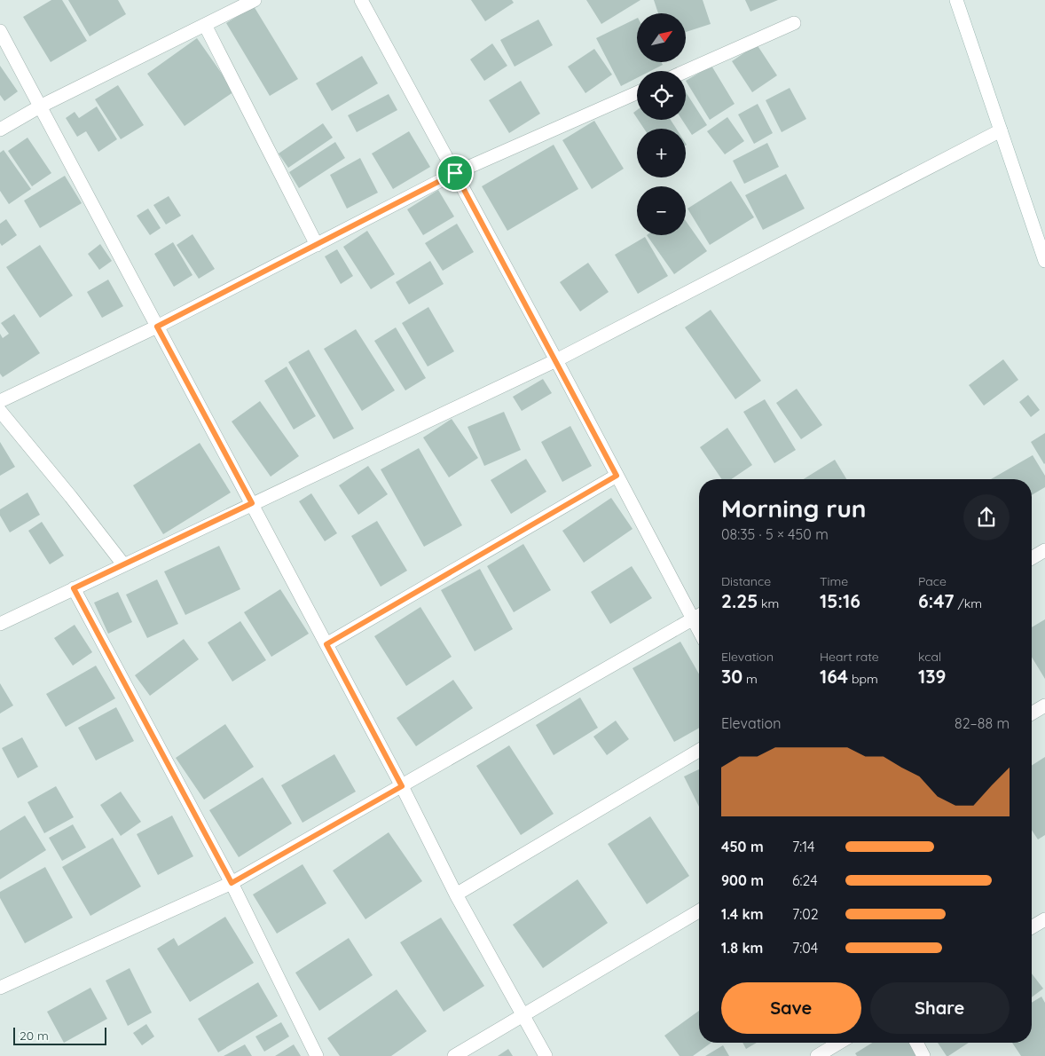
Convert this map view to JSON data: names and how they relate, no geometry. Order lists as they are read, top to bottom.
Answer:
{
  "scale_bar": "20 m",
  "north": "top right",
  "page": {
    "map_buttons": ["+", "−"],
    "heading": ["Morning run", "08:35 · 5 × 450 m"],
    "stats": [
      ["Distance", "2.25 km"],
      ["Time", "15:16"],
      ["Pace", "6:47 /km"],
      ["Elevation", "30 m"],
      ["Heart rate", "164 bpm"],
      ["kcal", "139"]
    ],
    "chart": ["Elevation", "82–88 m"],
    "list": [
      {
        "name": "450 m",
        "note": "7:14"
      },
      {
        "name": "900 m",
        "note": "6:24"
      },
      {
        "name": "1.4 km",
        "note": "7:02"
      },
      {
        "name": "1.8 km",
        "note": "7:04"
      }
    ],
    "buttons": ["Save", "Share"],
    "scale": "20 m"
  }
}
